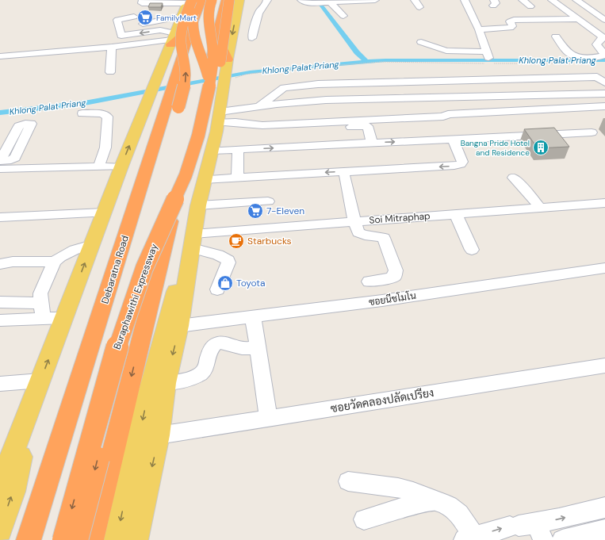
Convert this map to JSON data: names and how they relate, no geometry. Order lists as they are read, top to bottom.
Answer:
{
  "streets": {
    "highway": ["Debaratna Road", "Buraphawithi Expressway"],
    "street": ["Soi Mitraphap", "ซอยนีชโมโน", "ซอยวัดคลองปลัดเปรียง"]
  },
  "water": ["Khlong Palat Priang"],
  "places": {
    "supermarket": ["FamilyMart", "7-Eleven"],
    "building": ["Bangna Pride Hotel and Residence"],
    "cafe": ["Starbucks"],
    "shop": ["Toyota"]
  }
}
